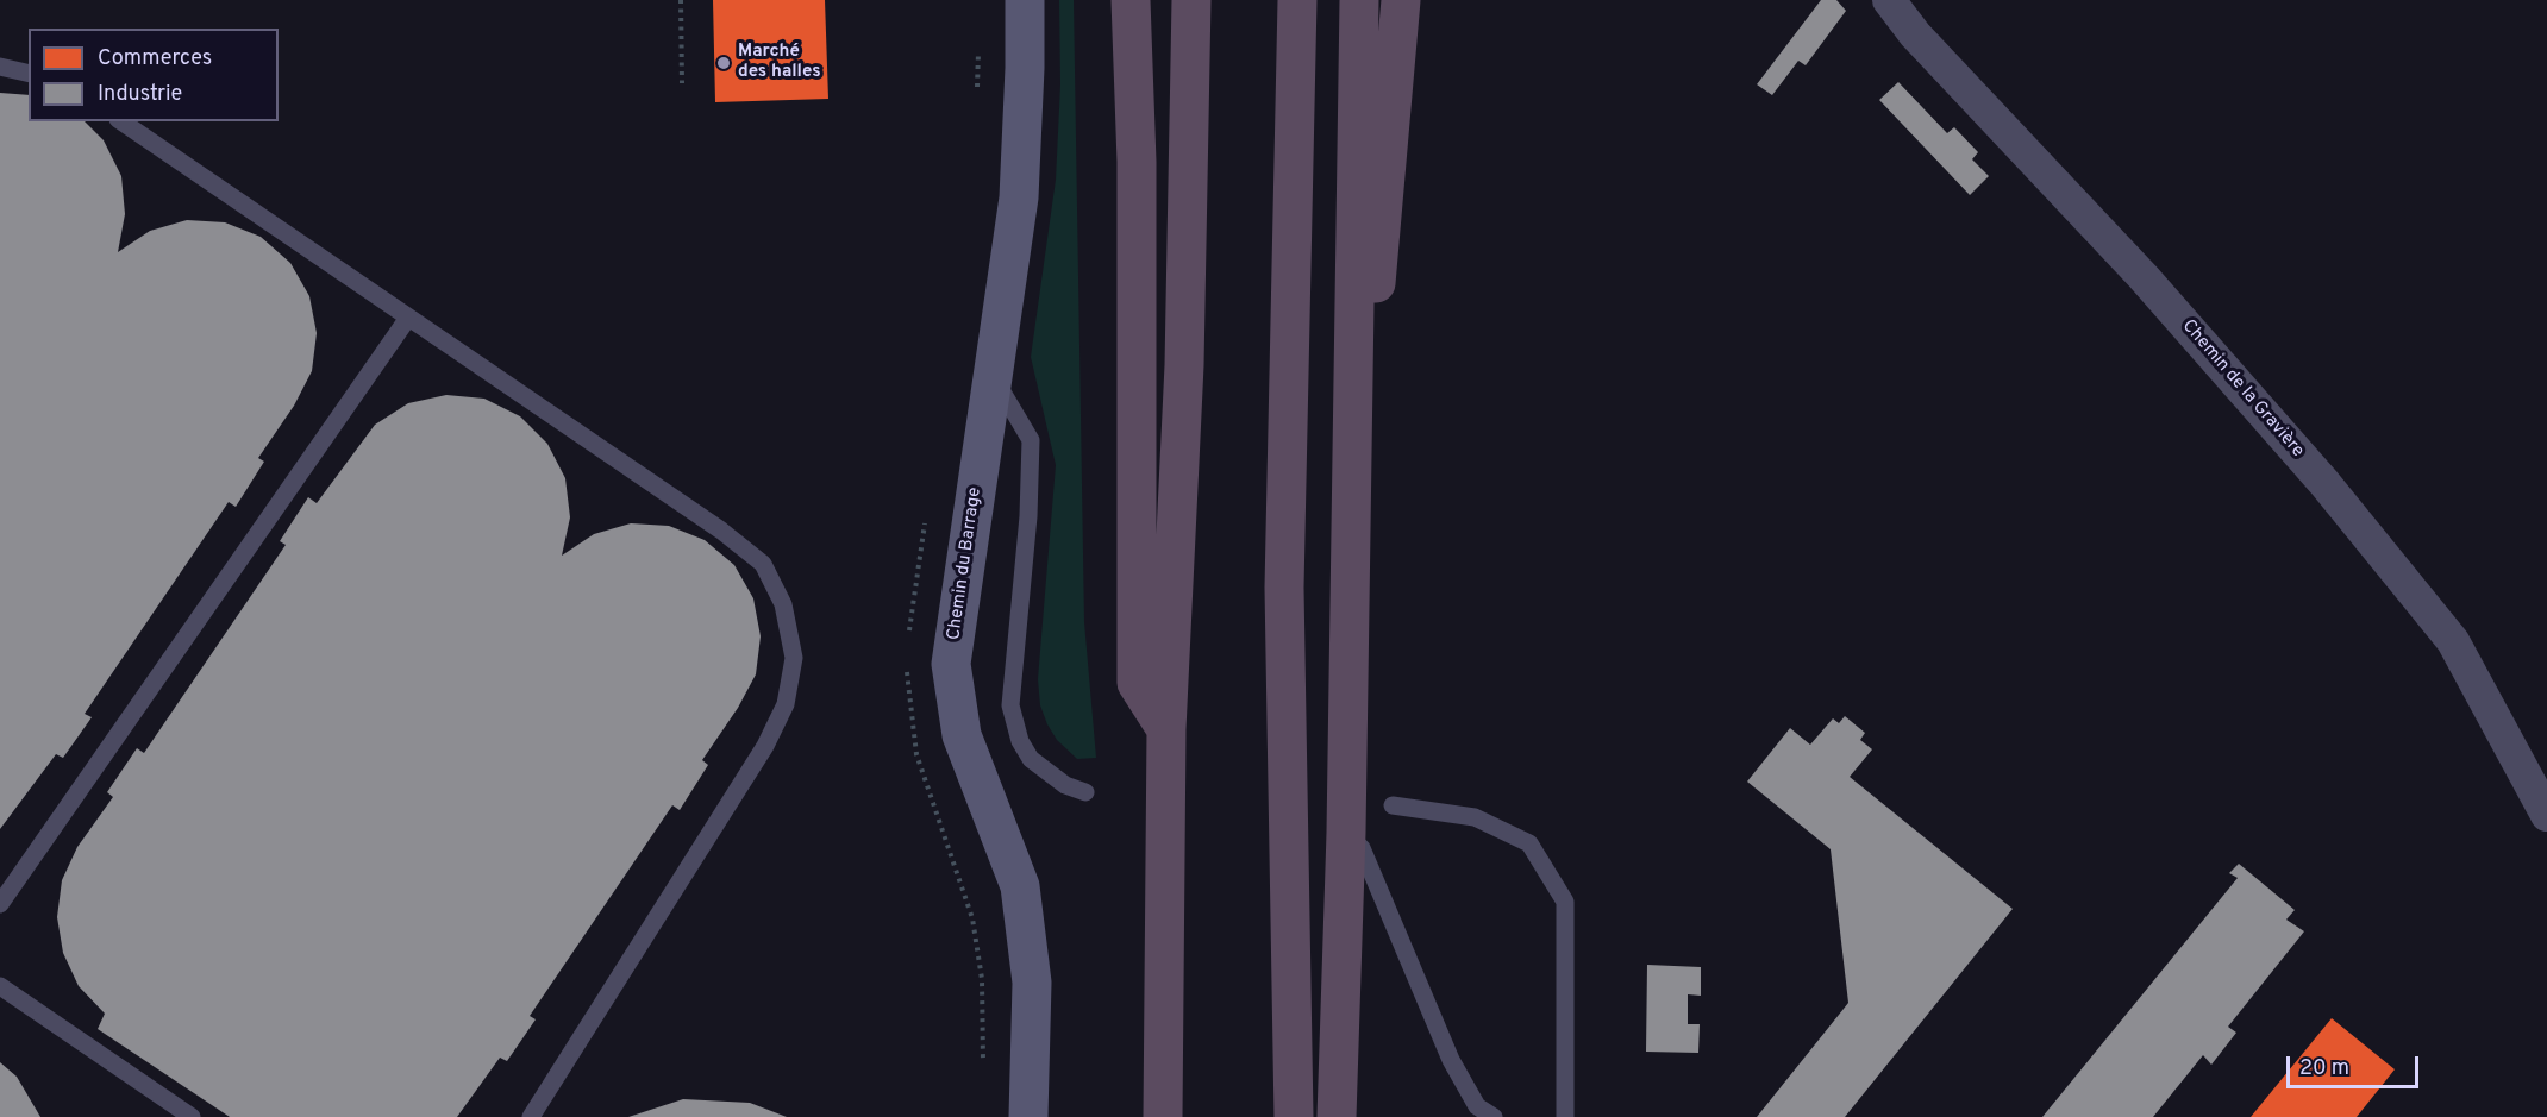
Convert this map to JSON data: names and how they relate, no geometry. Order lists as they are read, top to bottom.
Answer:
{
  "streets": {
    "main road": ["Chemin du Barrage"],
    "street": ["Chemin de la Gravière"]
  },
  "places": ["Marché des halles"],
  "legend": ["Commerces", "Industrie"],
  "scale_bar": "20 m"
}
